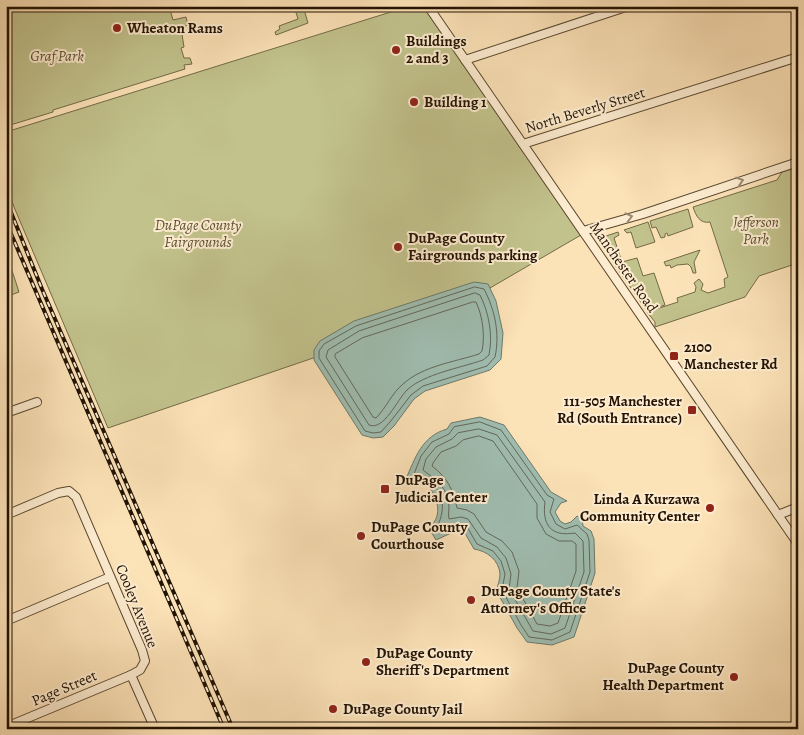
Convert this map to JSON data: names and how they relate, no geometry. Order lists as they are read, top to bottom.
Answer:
{
  "streets": {
    "street": [
      "North Beverly Street",
      "Manchester Road",
      "Cooley Avenue",
      "Page Street"
    ]
  },
  "crossings": [
    ["North Beverly Street", "Manchester Road"],
    ["Cooley Avenue", "Page Street"]
  ],
  "parks": ["Graf Park", "Jefferson Park", "DuPage County Fairgrounds"],
  "places": {
    "other": [
      "Wheaton Rams",
      "Buildings 2 and 3",
      "Building 1",
      "DuPage County Fairgrounds parking",
      "Linda A Kurzawa Community Center",
      "DuPage County Courthouse",
      "DuPage County State's Attorney's Office",
      "DuPage County Sheriff's Department",
      "DuPage County Health Department",
      "DuPage County Jail"
    ],
    "transit": ["2100 Manchester Rd", "111-505 Manchester Rd (South Entrance)", "DuPage Judicial Center"]
  }
}
